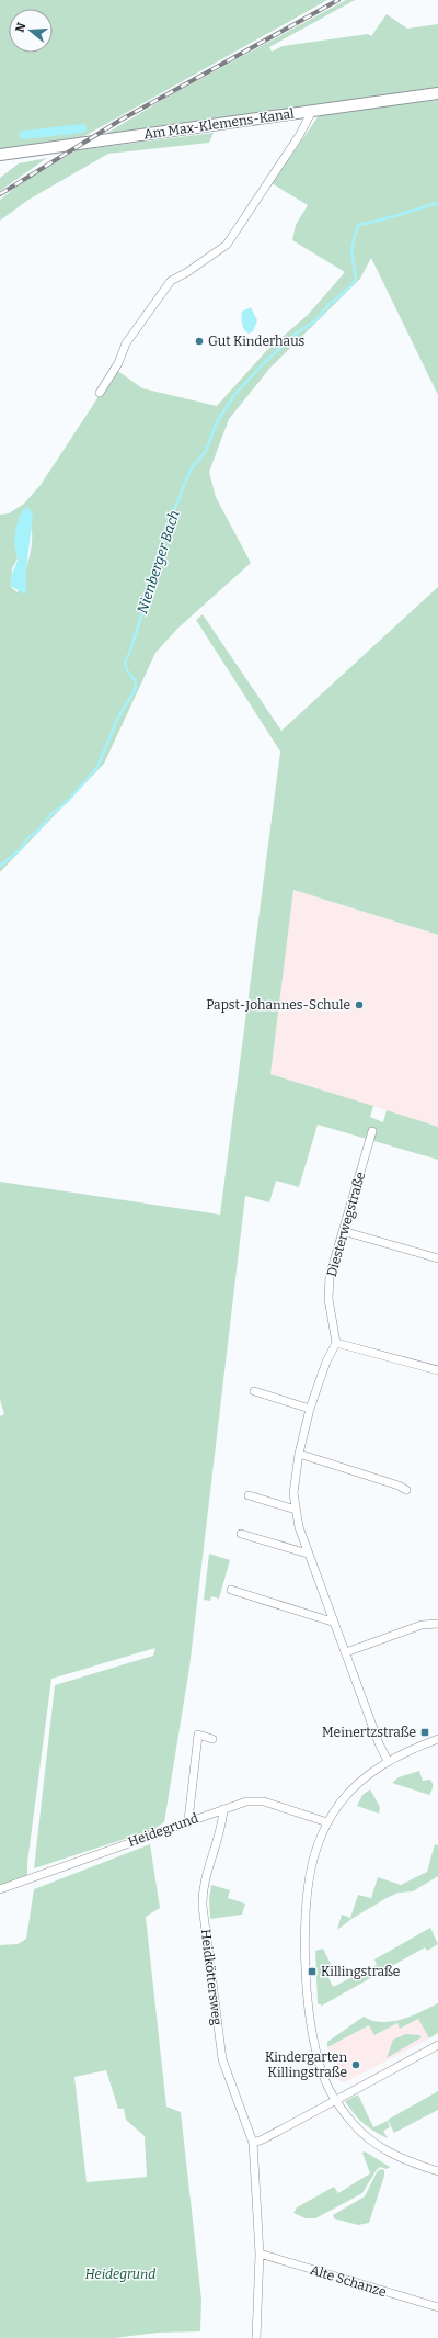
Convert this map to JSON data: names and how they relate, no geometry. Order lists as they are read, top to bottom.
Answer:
{
  "streets": {
    "main road": ["Am Max-Klemens-Kanal"],
    "street": [
      "Diesterwegstraße",
      "Heidegrund",
      "Heidköttersweg",
      "Alte Schanze"
    ]
  },
  "crossings": [
    ["Heidegrund", "Heidköttersweg"],
    ["Heidköttersweg", "Alte Schanze"]
  ],
  "water": ["Nienberger Bach"],
  "parks": ["Heidegrund"],
  "places": {
    "other": ["Gut Kinderhaus", "Papst-Johannes-Schule", "Kindergarten Killingstraße"],
    "transit": ["Meinertzstraße", "Killingstraße"]
  },
  "north": "left"
}
